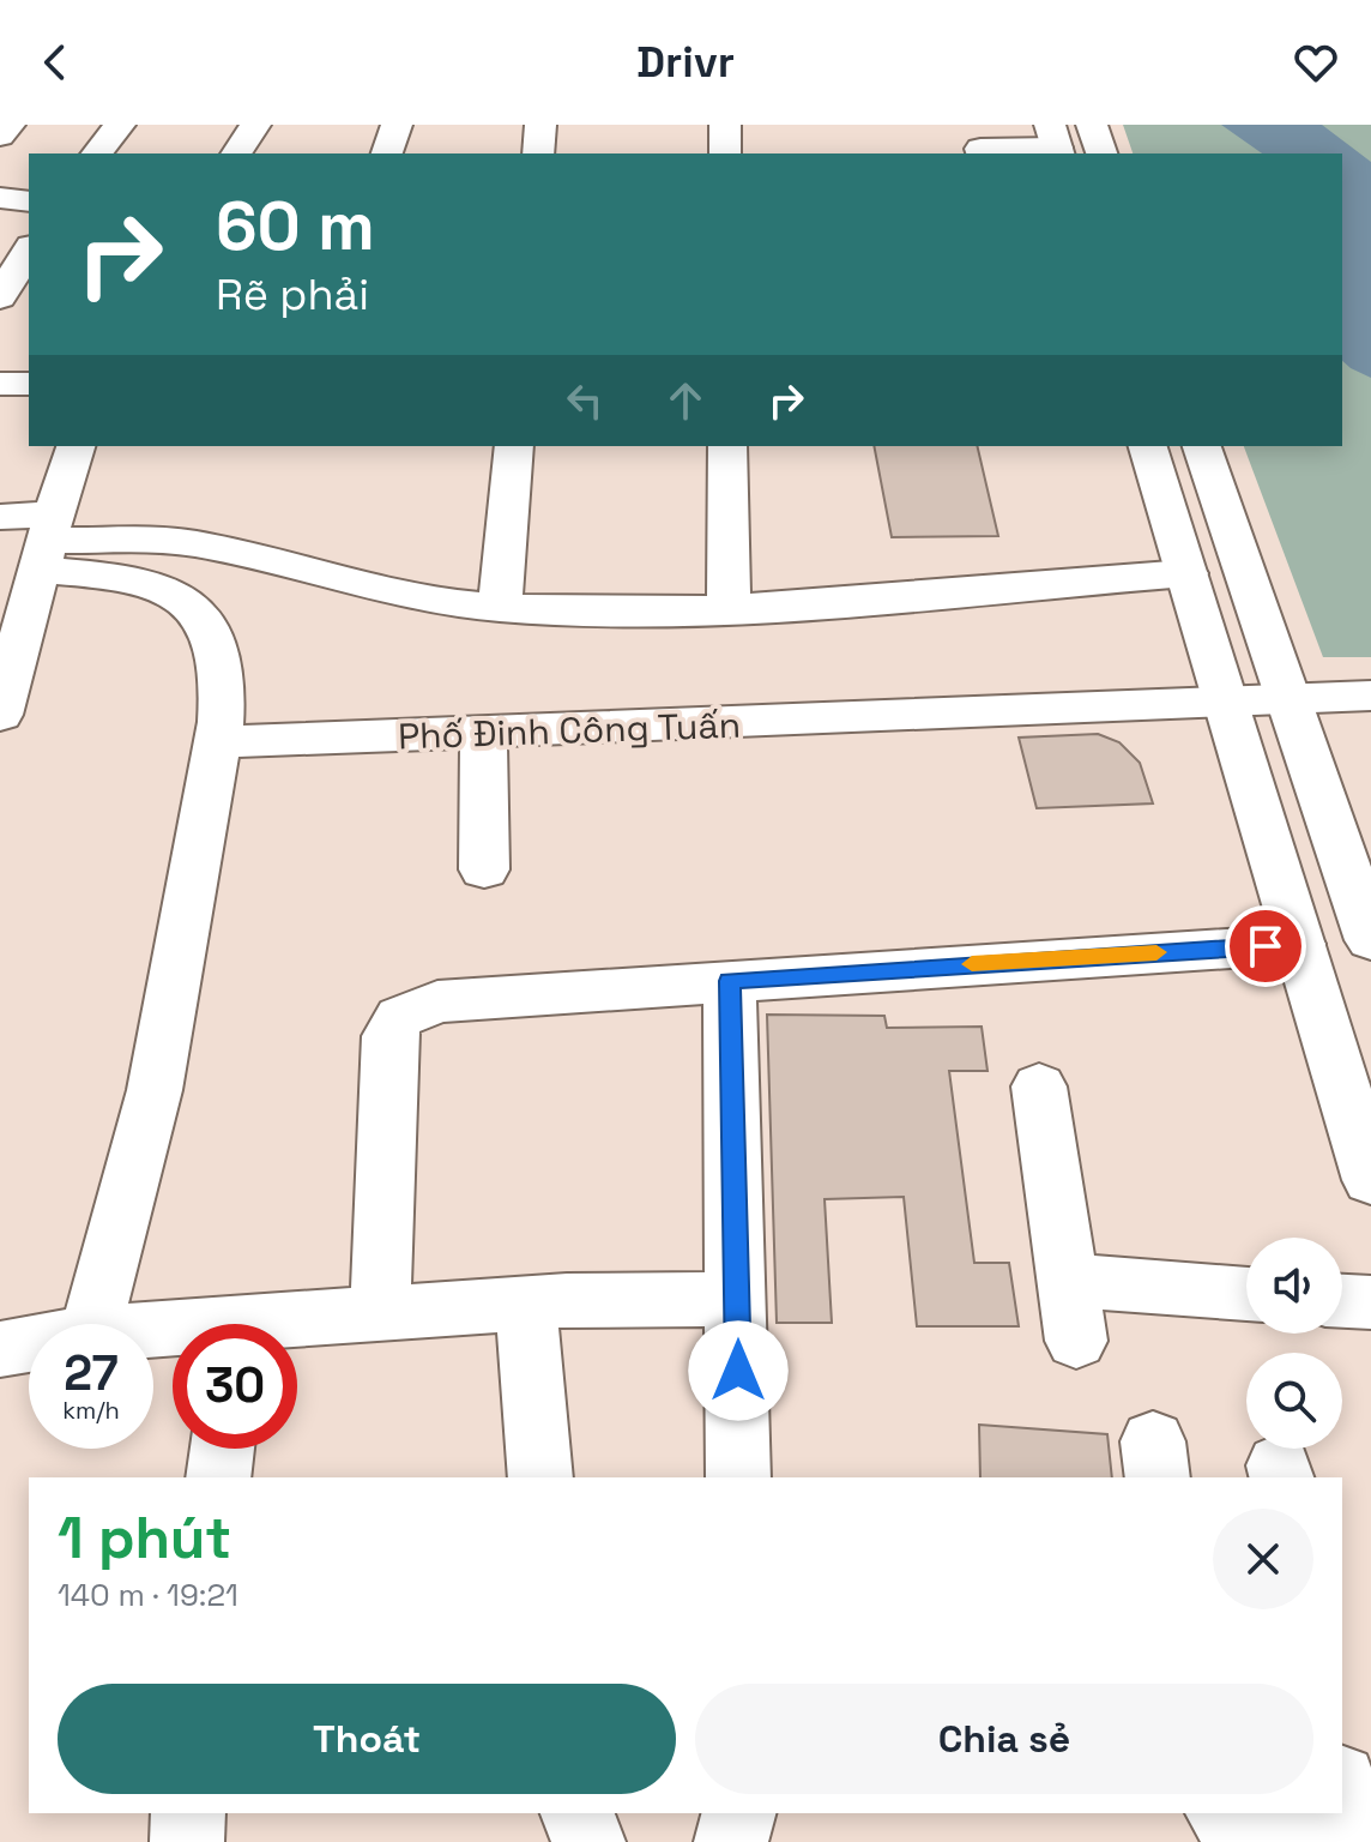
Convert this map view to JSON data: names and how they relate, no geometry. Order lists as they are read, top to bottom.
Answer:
{
  "streets": {
    "street": ["Phố Đinh Công Tuấn"]
  },
  "page": {
    "header": "Drivr",
    "turn": ["60 m", "Rẽ phải"],
    "speed": "27 km/h",
    "limit": "30",
    "heading": ["1 phút", "140 m · 19:21"],
    "buttons": ["Thoát", "Chia sẻ"]
  }
}
